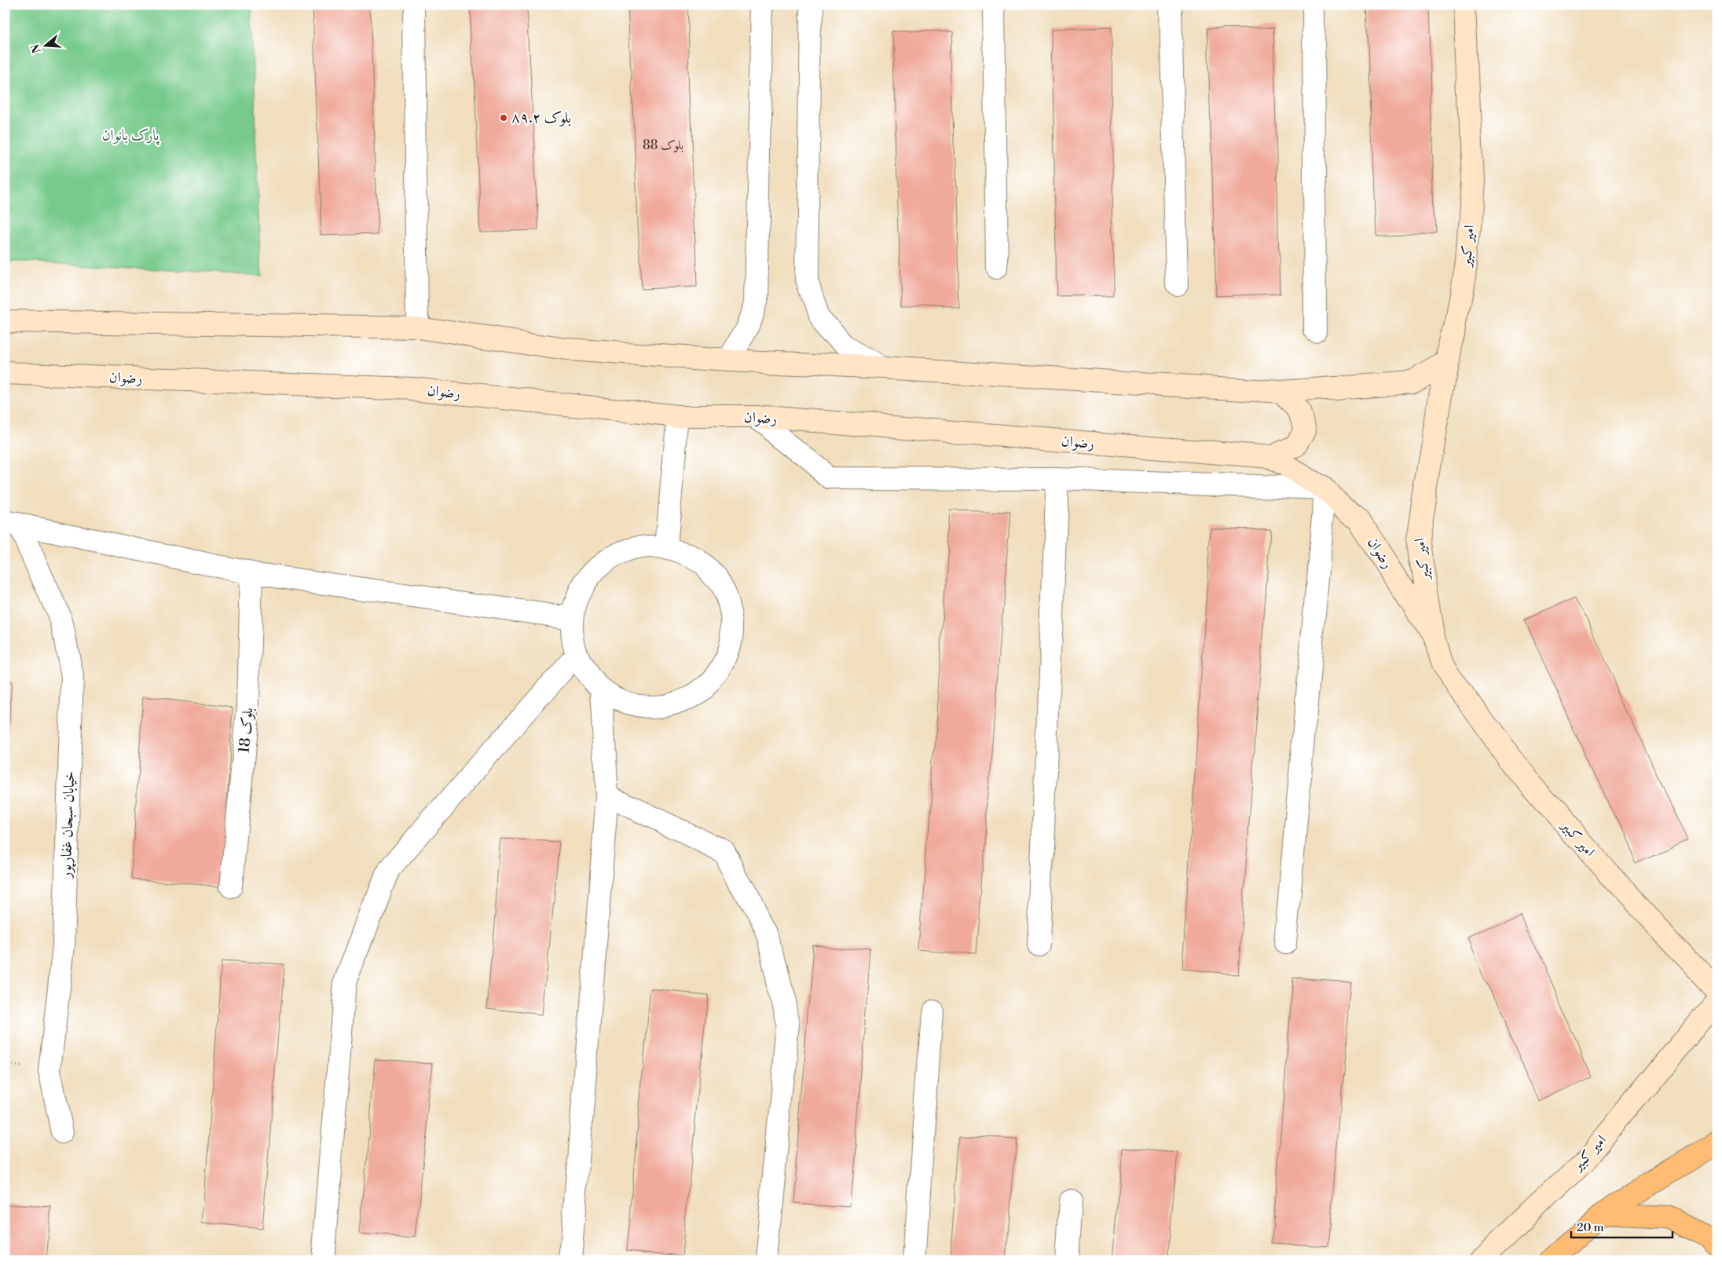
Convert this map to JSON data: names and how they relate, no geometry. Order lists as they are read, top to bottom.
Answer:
{
  "streets": {
    "main road": ["امیر کبیر", "رضوان"],
    "street": ["بلوک 18", "خیابان سبحان غفارپور"]
  },
  "crossings": [
    ["امیر کبیر", "رضوان"]
  ],
  "parks": ["پارک بانوان"],
  "places": ["بلوک ۸۹.۲"],
  "house_numbers": ["بلوک 88"],
  "scale_bar": "20 m",
  "north": "left"
}
